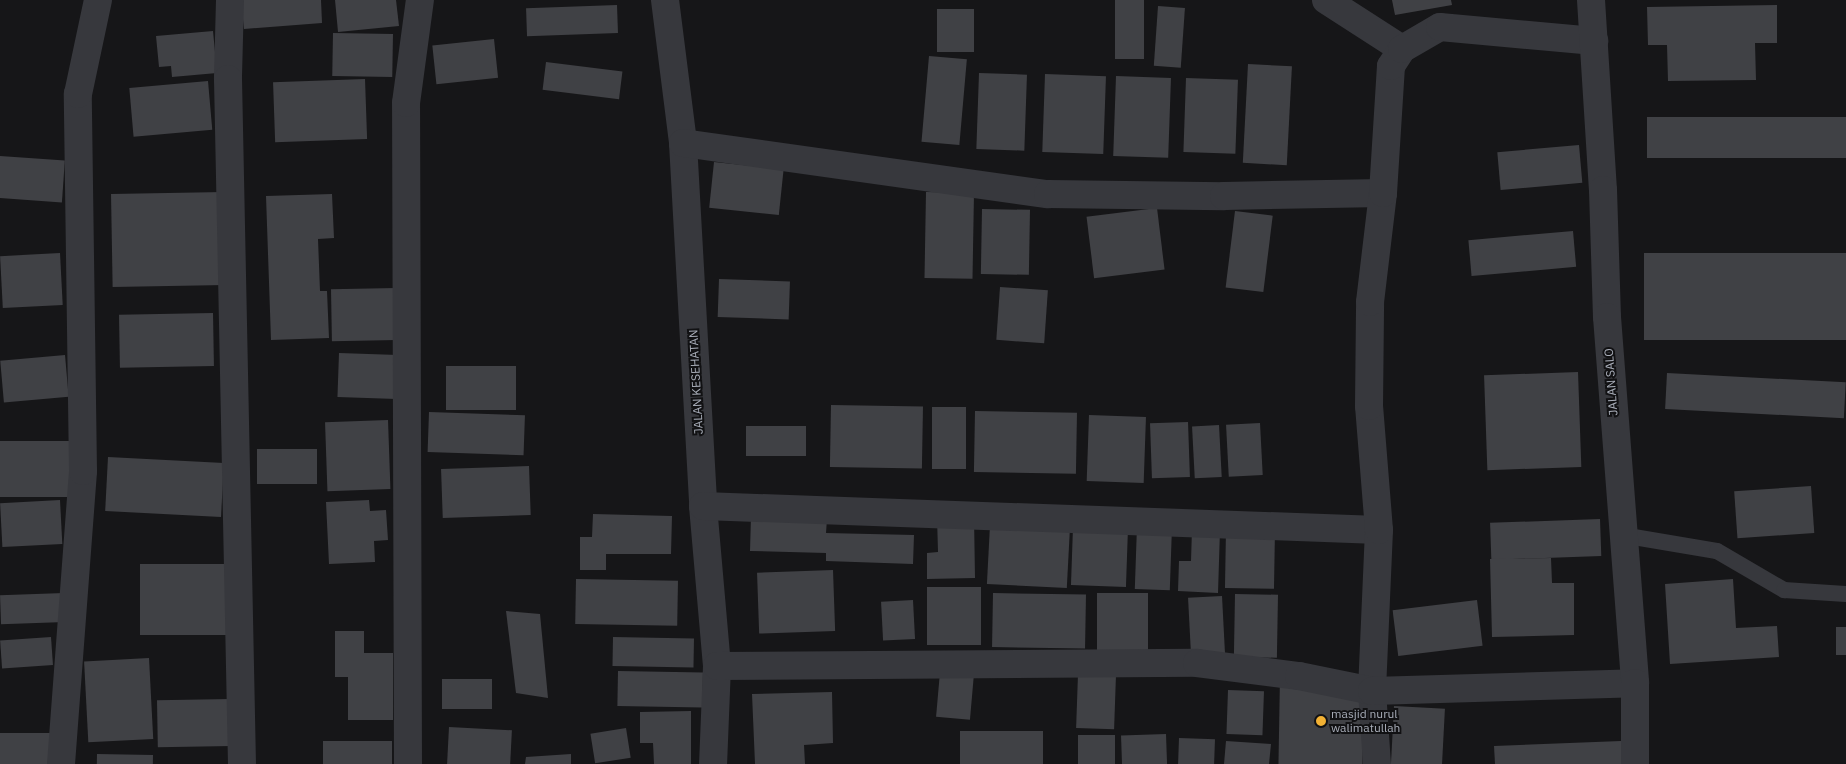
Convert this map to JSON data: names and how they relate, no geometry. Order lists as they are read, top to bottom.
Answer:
{
  "streets": {
    "street": ["JALAN KESEHATAN", "JALAN SALO"]
  },
  "places": ["masjid nurul walimatullah"]
}
